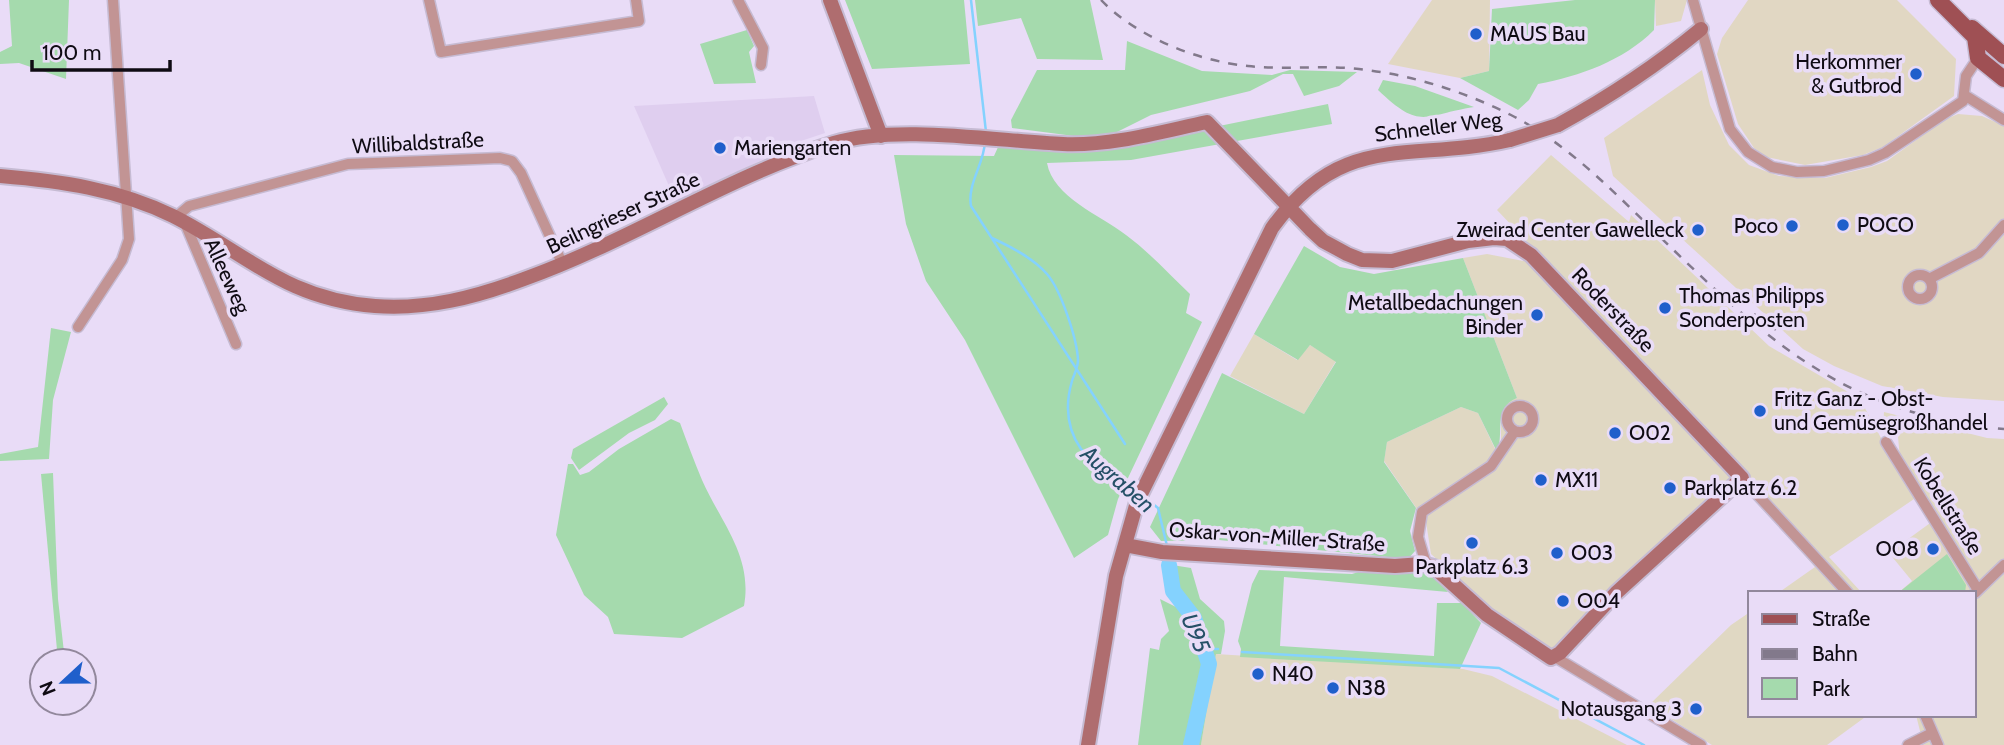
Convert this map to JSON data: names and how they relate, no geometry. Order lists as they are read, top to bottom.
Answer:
{
  "streets": {
    "main road": [
      "Schneller Weg",
      "Beilngrieser Straße",
      "Roderstraße",
      "Oskar-von-Miller-Straße"
    ],
    "street": ["Willibaldstraße", "Alleeweg", "Kobellstraße"]
  },
  "crossings": [
    ["Schneller Weg", "Beilngrieser Straße"],
    ["Schneller Weg", "Roderstraße"],
    ["Schneller Weg", "Oskar-von-Miller-Straße"],
    ["Willibaldstraße", "Beilngrieser Straße"],
    ["Willibaldstraße", "Alleeweg"],
    ["Beilngrieser Straße", "Alleeweg"],
    ["Beilngrieser Straße", "Roderstraße"]
  ],
  "water": ["Augraben", "U95"],
  "places": [
    "MAUS Bau",
    "Herkommer & Gutbrod",
    "Mariengarten",
    "POCO",
    "Poco",
    "Zweirad Center Gawelleck",
    "Thomas Philipps Sonderposten",
    "Metallbedachungen Binder",
    "Fritz Ganz - Obst- und Gemüsegroßhandel",
    "O02",
    "MX11",
    "Parkplatz 6.2",
    "Parkplatz 6.3",
    "O08",
    "O03",
    "O04",
    "N40",
    "N38",
    "Notausgang 3"
  ],
  "legend": ["Straße", "Bahn", "Park"],
  "scale_bar": "100 m",
  "north": "left"
}
